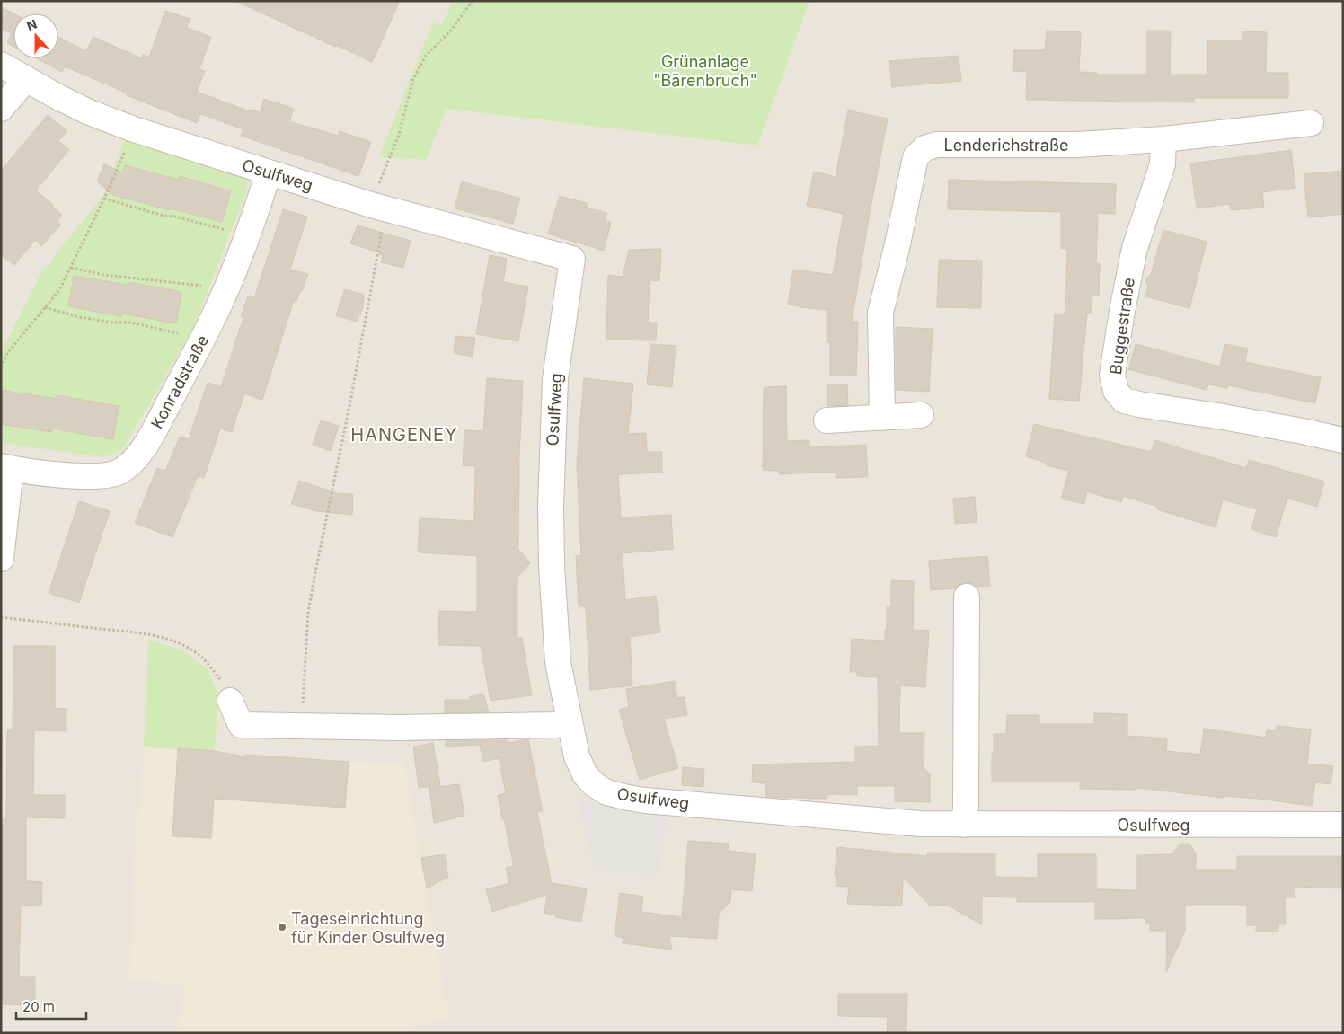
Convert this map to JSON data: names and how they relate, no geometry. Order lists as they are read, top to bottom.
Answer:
{
  "streets": {
    "street": [
      "Lenderichstraße",
      "Osulfweg",
      "Buggestraße",
      "Konradstraße"
    ]
  },
  "crossings": [
    ["Lenderichstraße", "Buggestraße"],
    ["Osulfweg", "Konradstraße"]
  ],
  "districts": ["HANGENEY"],
  "parks": ["Grünanlage \"Bärenbruch\""],
  "places": ["Tageseinrichtung für Kinder Osulfweg"],
  "scale_bar": "20 m",
  "north": "top"
}
